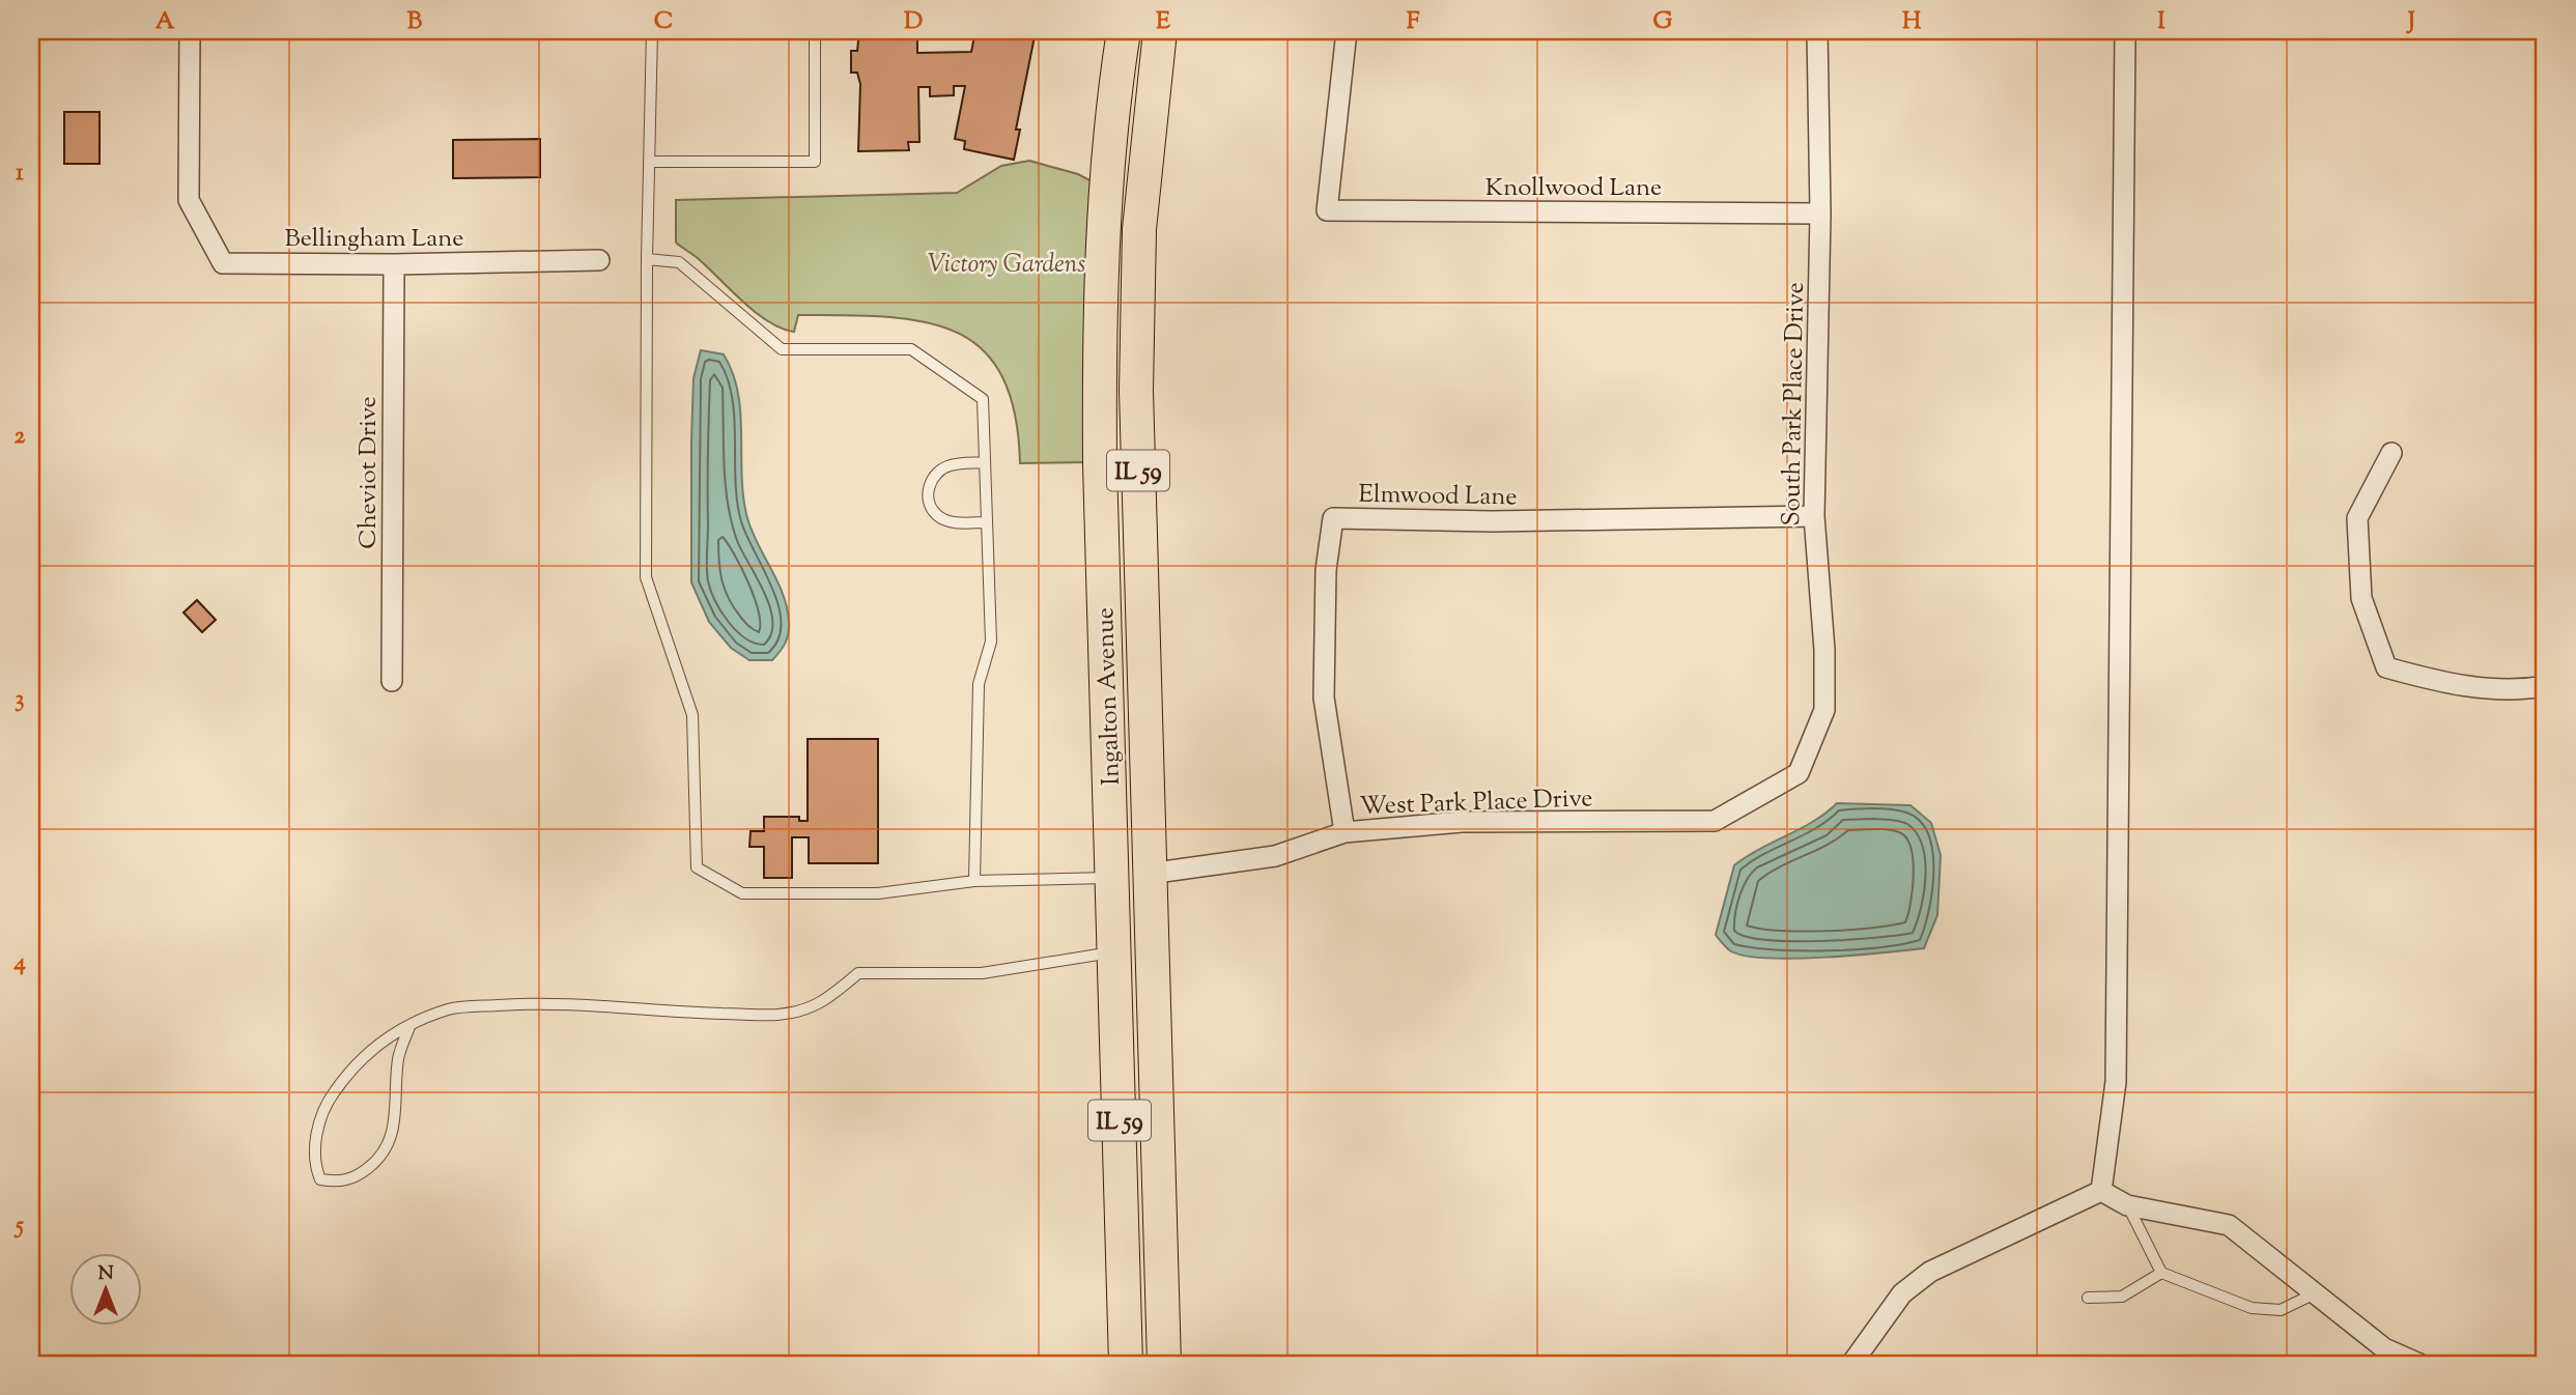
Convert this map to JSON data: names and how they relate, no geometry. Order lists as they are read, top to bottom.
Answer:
{
  "streets": {
    "main road": ["IL 59", "Ingalton Avenue"],
    "street": [
      "Knollwood Lane",
      "Bellingham Lane",
      "South Park Place Drive",
      "Cheviot Drive",
      "Elmwood Lane",
      "West Park Place Drive"
    ]
  },
  "crossings": [
    ["Knollwood Lane", "South Park Place Drive"],
    ["Bellingham Lane", "Cheviot Drive"],
    ["South Park Place Drive", "Elmwood Lane"],
    ["South Park Place Drive", "West Park Place Drive"],
    ["Elmwood Lane", "West Park Place Drive"],
    ["Ingalton Avenue", "West Park Place Drive"]
  ],
  "parks": ["Victory Gardens"],
  "north": "top",
  "grid": {
    "columns": [
      "A",
      "B",
      "C",
      "D",
      "E",
      "F",
      "G",
      "H",
      "I",
      "J"
    ],
    "rows": [
      "1",
      "2",
      "3",
      "4",
      "5"
    ]
  }
}
